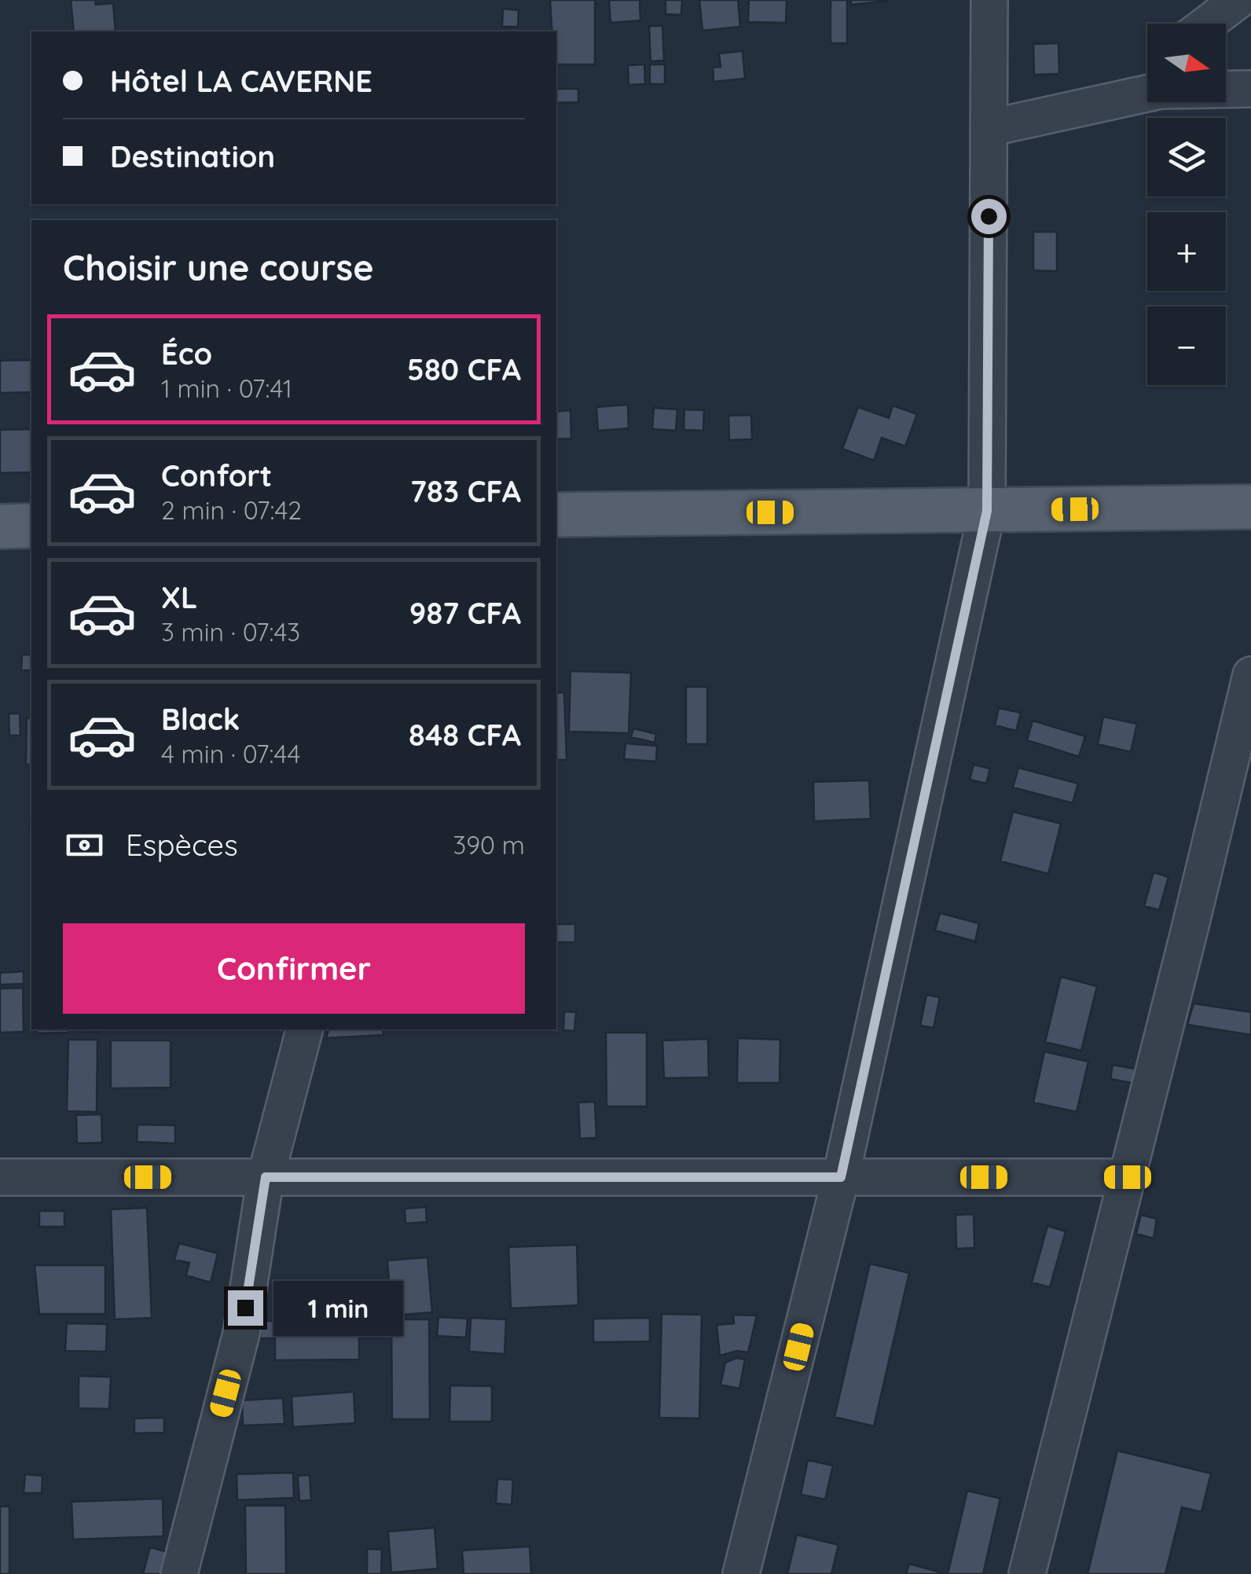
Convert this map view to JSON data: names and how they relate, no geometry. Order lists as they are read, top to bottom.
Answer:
{
  "north": "right",
  "page": {
    "map_buttons": ["+", "−"],
    "banner": ["Hôtel LA CAVERNE", "Destination"],
    "heading": "Choisir une course",
    "list": [
      {
        "name": "Éco",
        "note": "1 min · 07:41",
        "value": "580 CFA"
      },
      {
        "name": "Confort",
        "note": "2 min · 07:42",
        "value": "783 CFA"
      },
      {
        "name": "XL",
        "note": "3 min · 07:43",
        "value": "987 CFA"
      },
      {
        "name": "Black",
        "note": "4 min · 07:44",
        "value": "848 CFA"
      }
    ],
    "pay": ["Espèces", "390 m"],
    "buttons": "Confirmer",
    "bubble": "1 min"
  }
}
